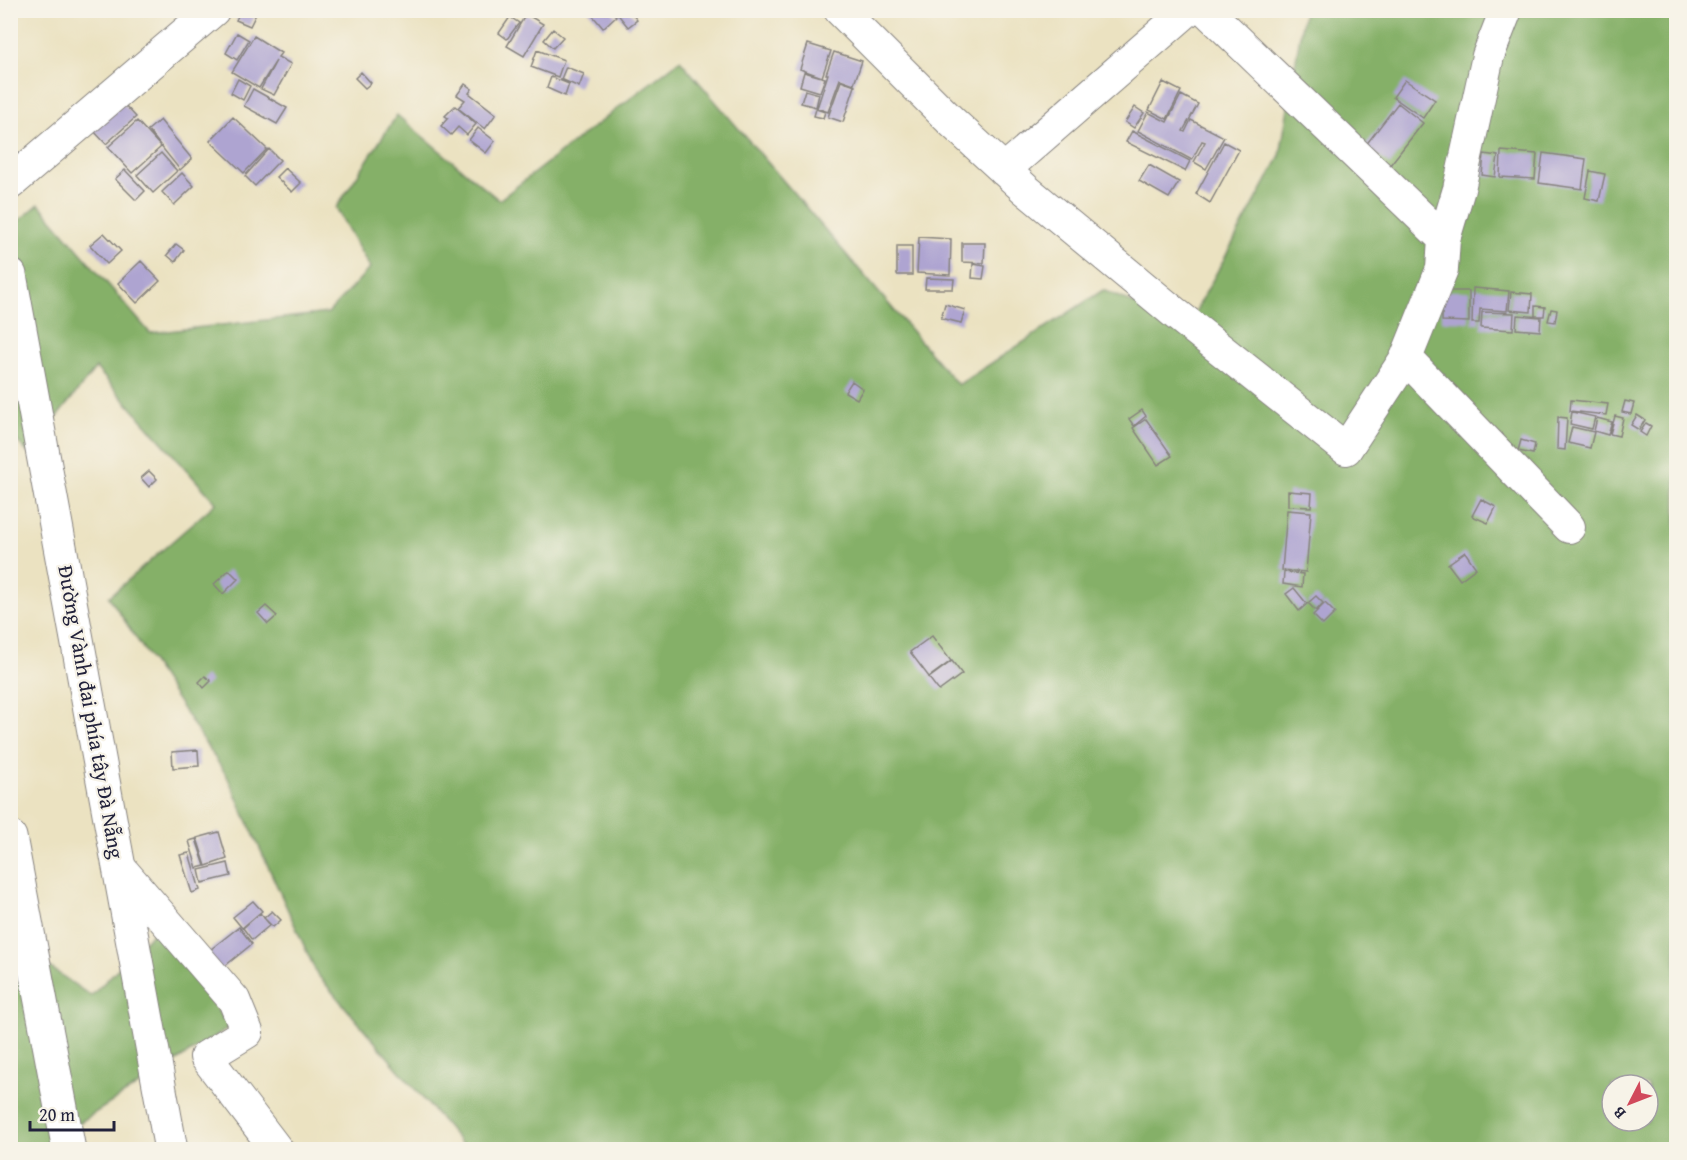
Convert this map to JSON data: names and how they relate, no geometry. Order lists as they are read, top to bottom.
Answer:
{
  "streets": {
    "main road": ["Đường Vành đai phía tây Đà Nẵng"]
  },
  "scale_bar": "20 m",
  "north": "bottom left"
}
